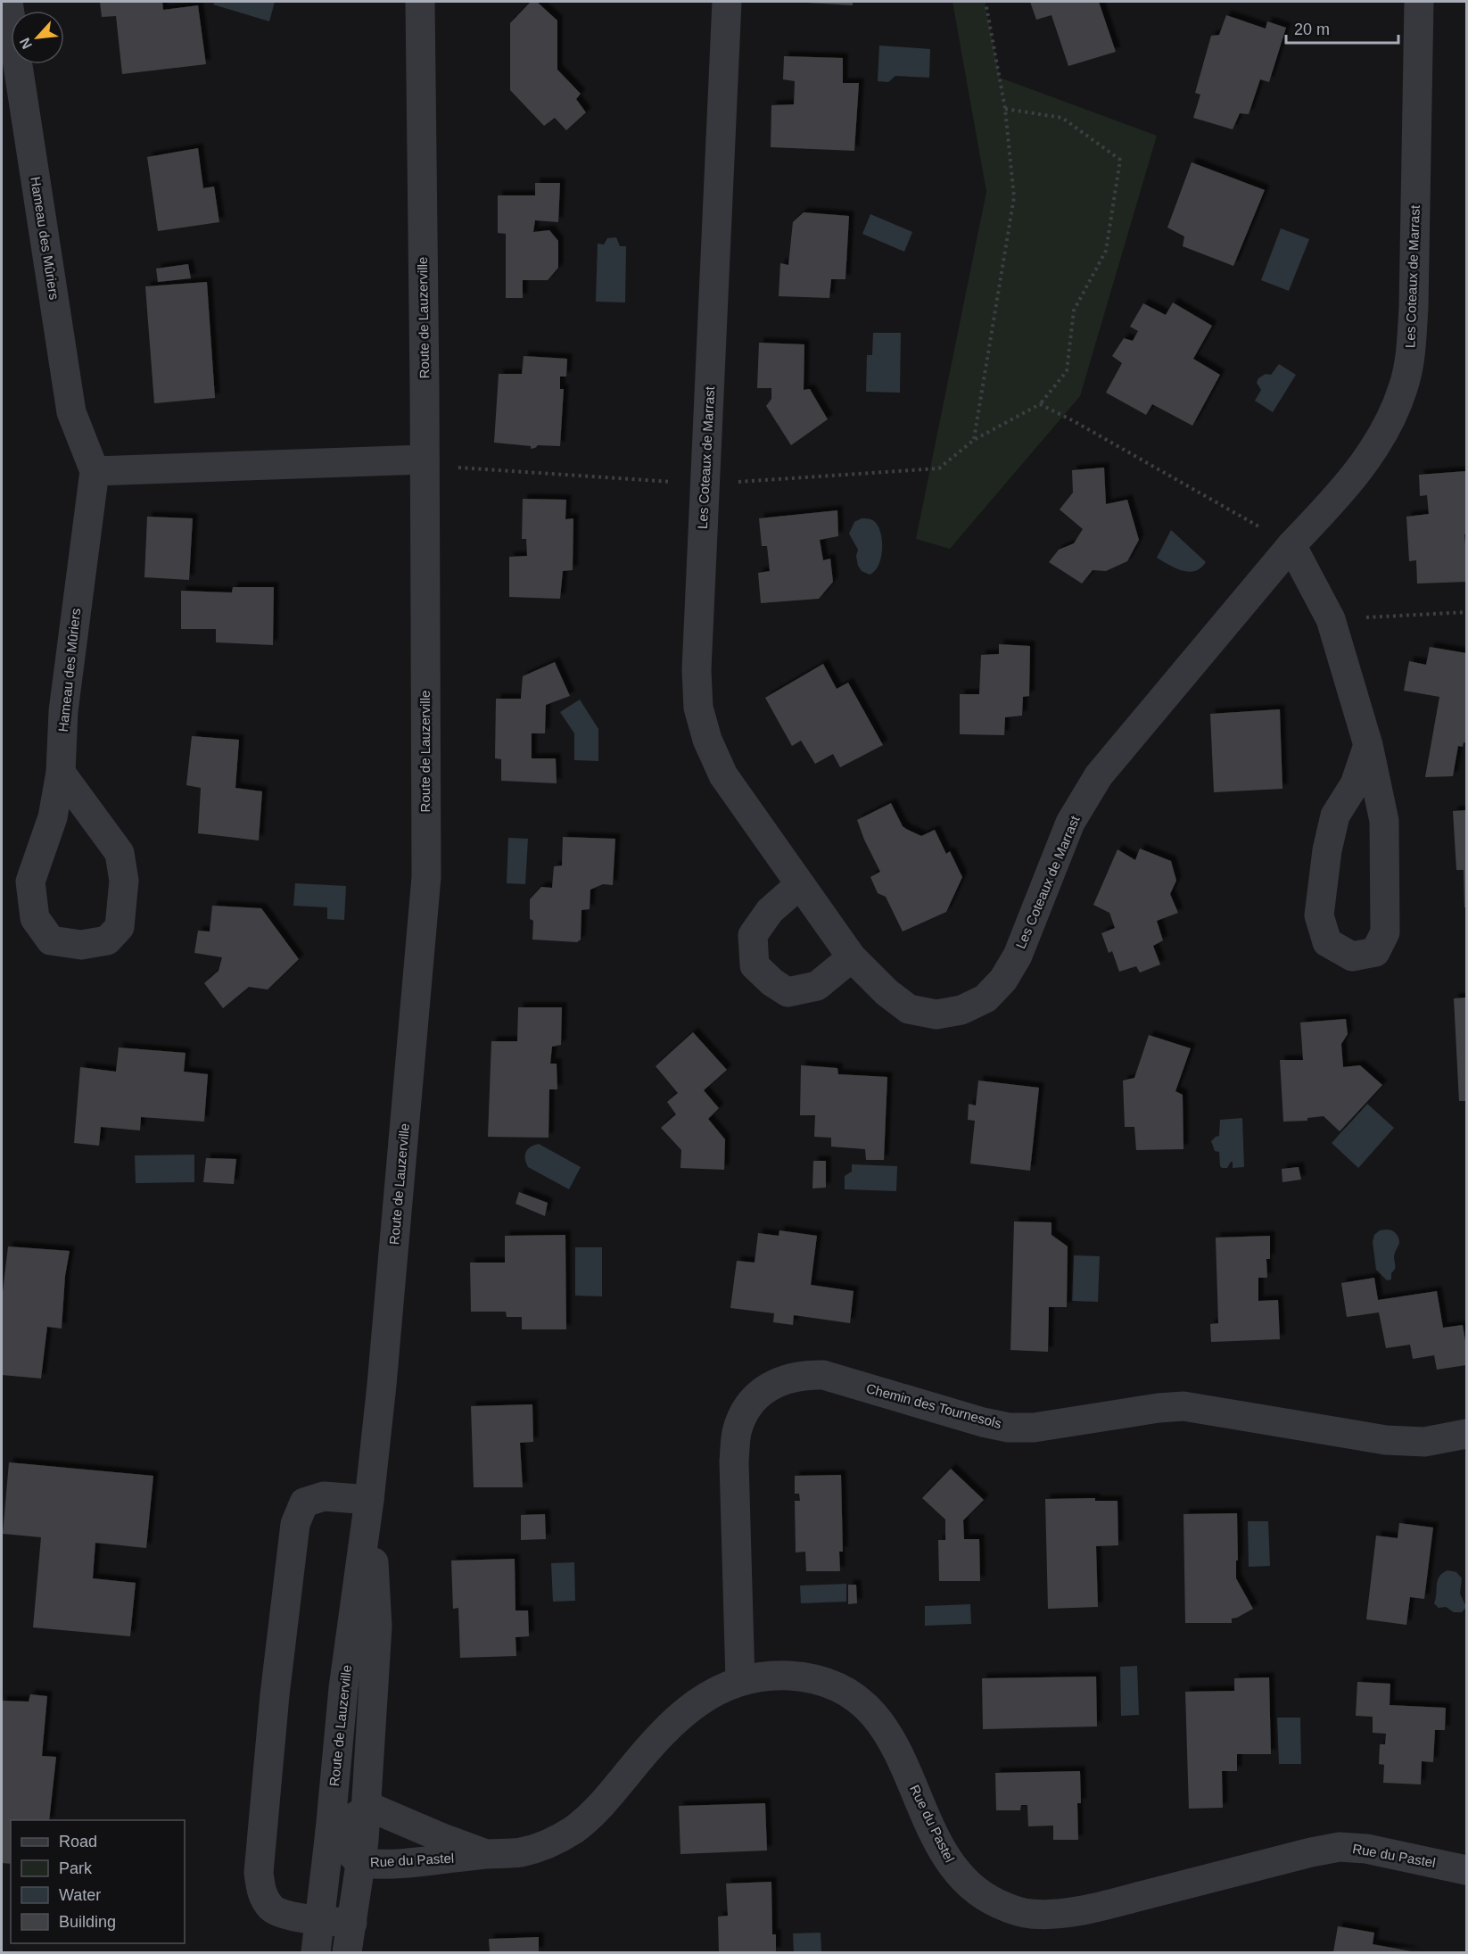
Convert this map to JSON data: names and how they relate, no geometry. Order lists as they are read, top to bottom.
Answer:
{
  "streets": {
    "street": [
      "Hameau des Mûriers",
      "Les Coteaux de Marrast",
      "Route de Lauzerville",
      "Chemin des Tournesols",
      "Rue du Pastel"
    ]
  },
  "crossings": [
    ["Route de Lauzerville", "Rue du Pastel"],
    ["Chemin des Tournesols", "Rue du Pastel"]
  ],
  "legend": [
    "Road",
    "Park",
    "Water",
    "Building"
  ],
  "scale_bar": "20 m",
  "north": "bottom left"
}
